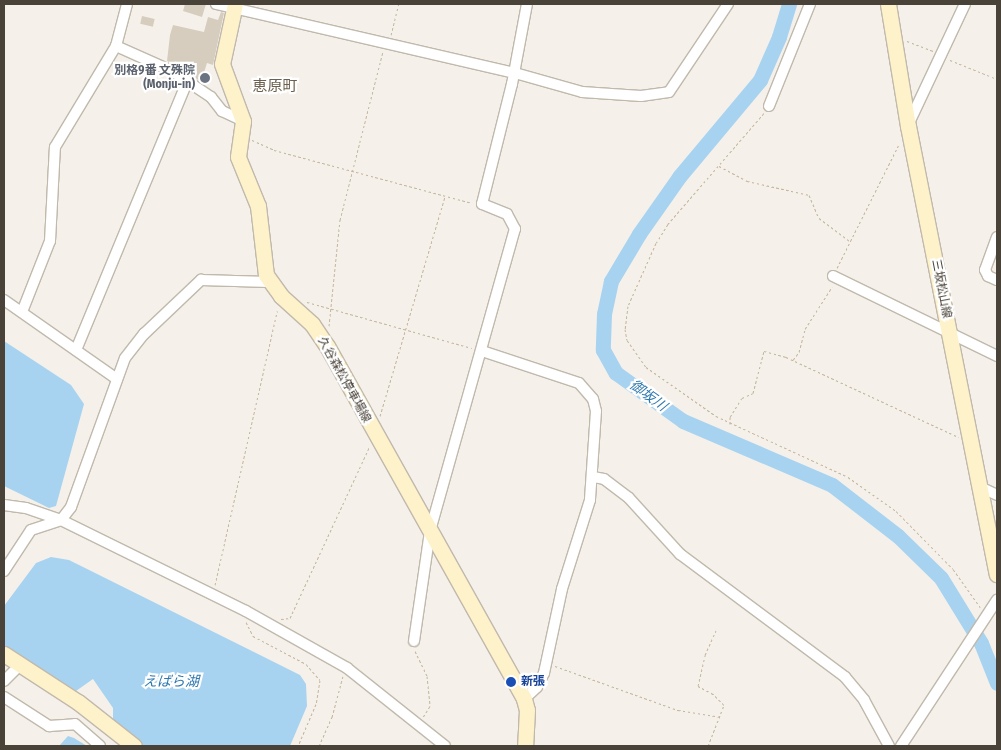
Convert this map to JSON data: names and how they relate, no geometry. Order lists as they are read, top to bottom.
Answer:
{
  "streets": {
    "main road": ["三坂松山線", "久谷森松停車場線"]
  },
  "districts": ["恵原町"],
  "water": ["御坂川", "えばら湖"],
  "places": ["別格9番 文殊院 (Monju-in)", "新張"]
}
